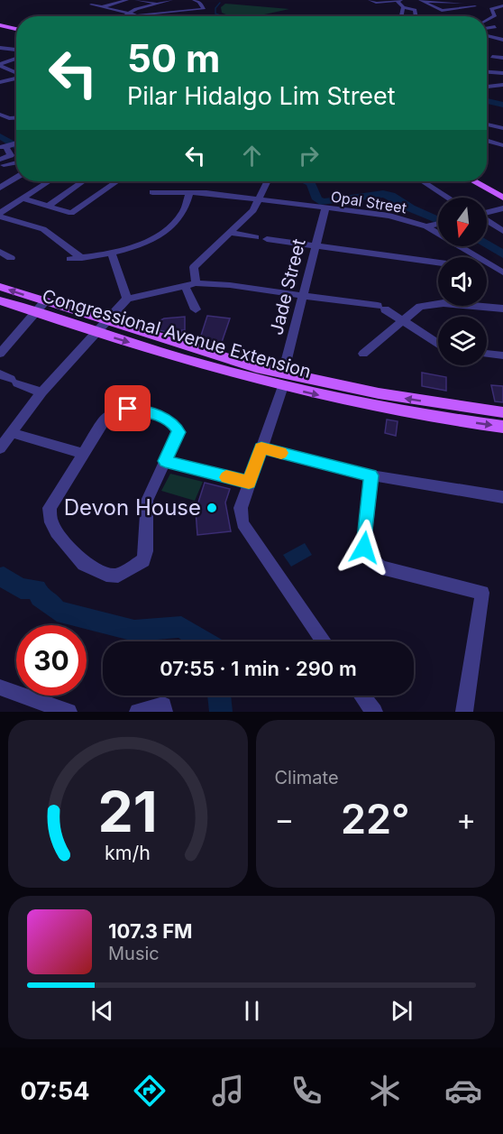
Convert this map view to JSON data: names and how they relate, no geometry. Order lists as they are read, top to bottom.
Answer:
{
  "streets": {
    "main road": ["Congressional Avenue Extension"],
    "street": ["Opal Street", "Jade Street"]
  },
  "crossings": [
    ["Opal Street", "Jade Street"],
    ["Jade Street", "Congressional Avenue Extension"]
  ],
  "places": ["Devon House"],
  "north": "bottom",
  "page": {
    "turn": ["50 m", "Pilar Hidalgo Lim Street"],
    "limit": "30",
    "trip": "07:55 · 1 min · 290 m",
    "tile": "Climate",
    "heat": ["−", "22°", "+"],
    "song": ["107.3 FM", "Music"],
    "tabs": "07:54",
    "gauge": ["21", "km/h"]
  }
}
